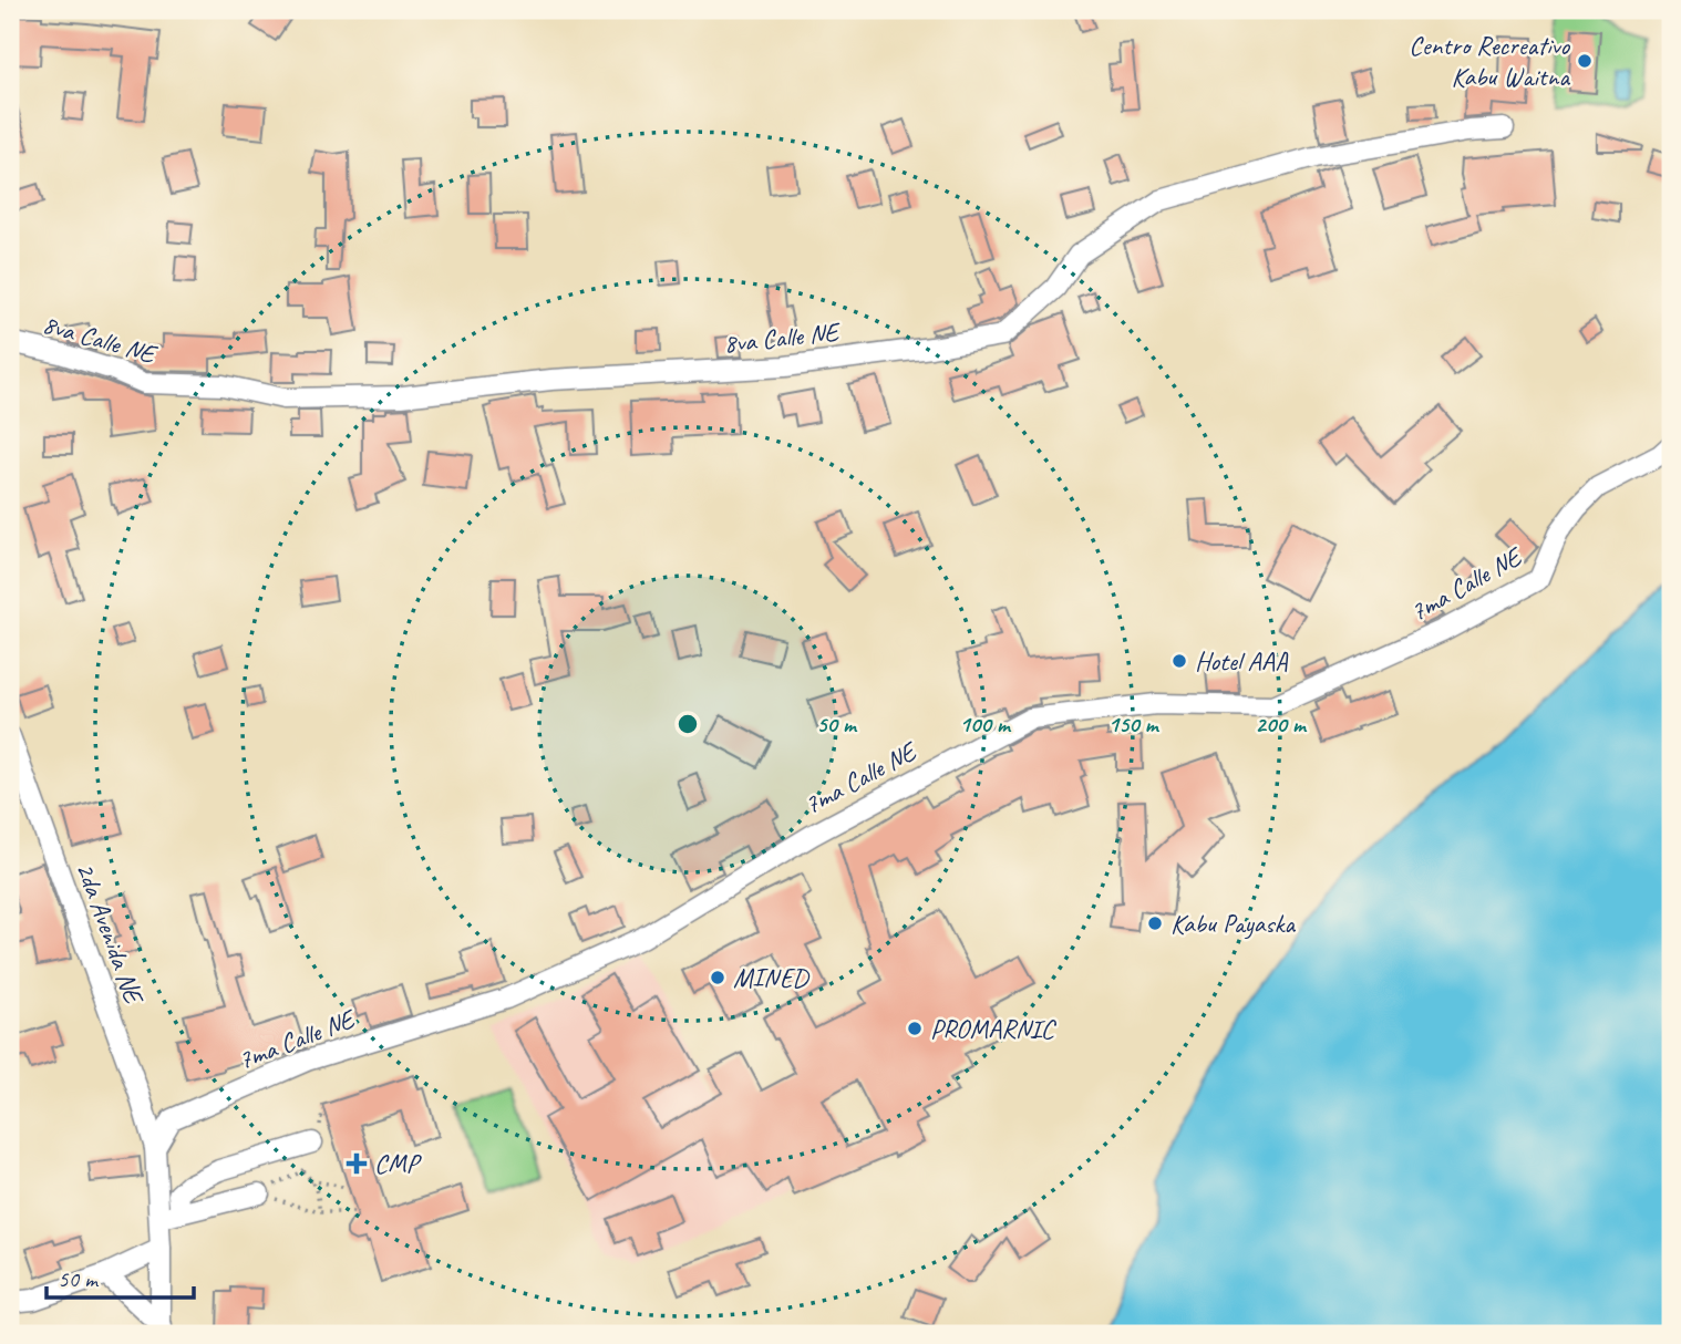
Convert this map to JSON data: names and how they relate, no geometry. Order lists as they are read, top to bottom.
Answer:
{
  "streets": {
    "street": ["8va Calle NE", "7ma Calle NE", "2da Avenida NE"]
  },
  "places": {
    "other": [
      "Centro Recreativo Kabu Waitna",
      "Hotel AAA",
      "Kabu Payaska",
      "MINED",
      "PROMARNIC"
    ],
    "health": ["CMP"]
  },
  "scale_bar": "50 m",
  "rings": [
    "50 m",
    "100 m",
    "150 m",
    "200 m"
  ]
}
